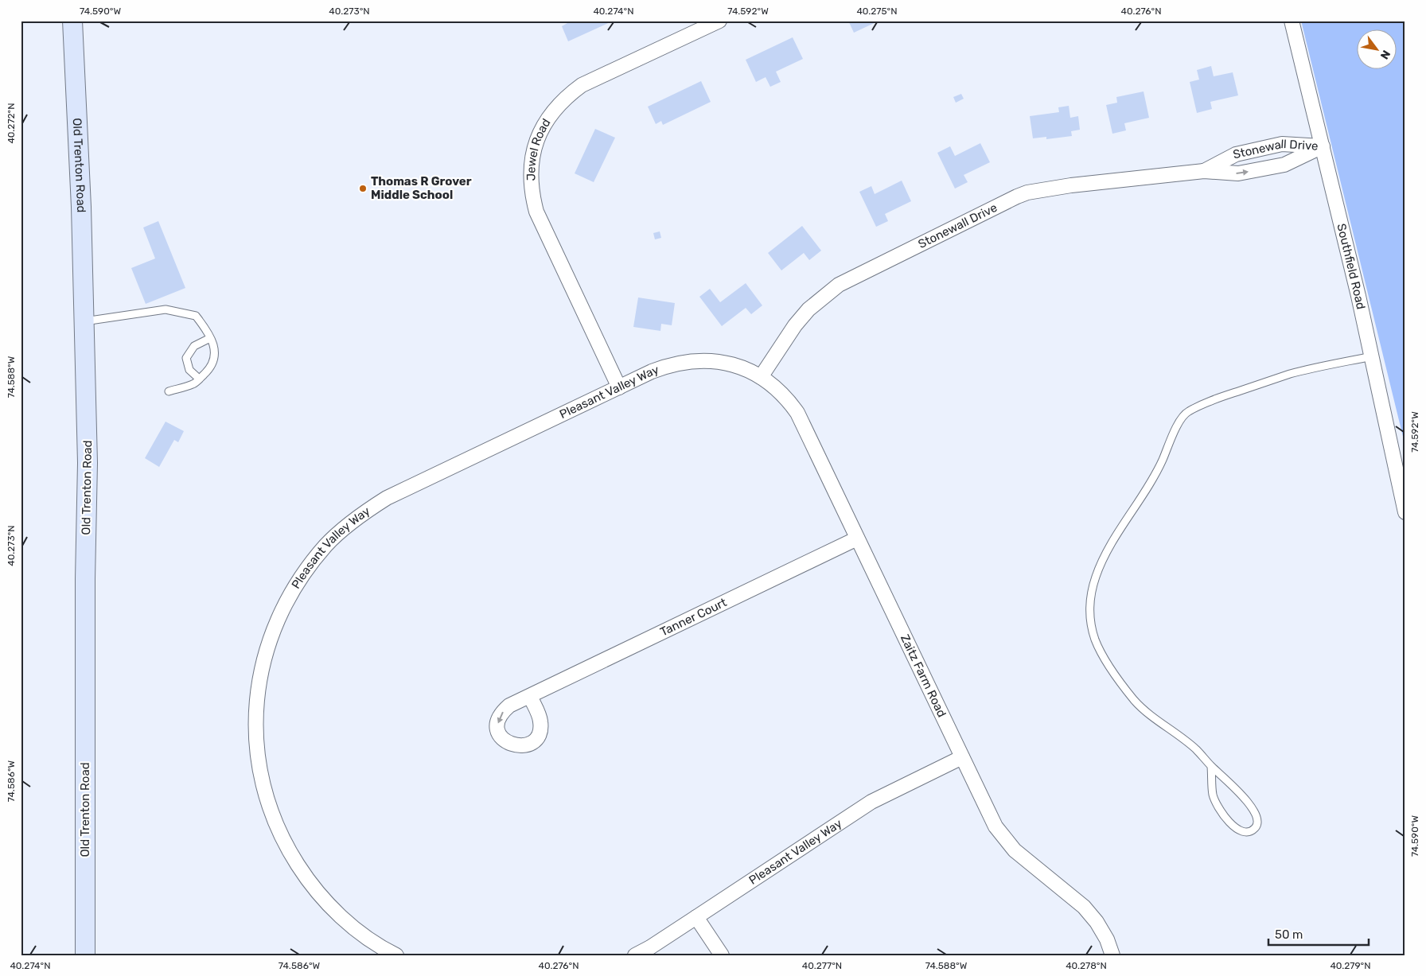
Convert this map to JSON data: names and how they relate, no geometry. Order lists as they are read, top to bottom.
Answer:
{
  "streets": {
    "main road": ["Old Trenton Road"],
    "street": [
      "Jewel Road",
      "Stonewall Drive",
      "Southfield Road",
      "Pleasant Valley Way",
      "Tanner Court",
      "Zaitz Farm Road"
    ]
  },
  "crossings": [
    ["Jewel Road", "Pleasant Valley Way"],
    ["Stonewall Drive", "Southfield Road"],
    ["Stonewall Drive", "Pleasant Valley Way"],
    ["Stonewall Drive", "Zaitz Farm Road"],
    ["Pleasant Valley Way", "Zaitz Farm Road"],
    ["Tanner Court", "Zaitz Farm Road"]
  ],
  "places": ["Thomas R Grover Middle School"],
  "scale_bar": "50 m",
  "north": "bottom right",
  "coordinates": [
    "74.590°W",
    "40.273°N",
    "40.274°N",
    "74.592°W",
    "40.275°N",
    "40.276°N",
    "40.272°N",
    "74.588°W",
    "74.586°W",
    "40.277°N",
    "40.278°N",
    "40.279°N"
  ]
}
